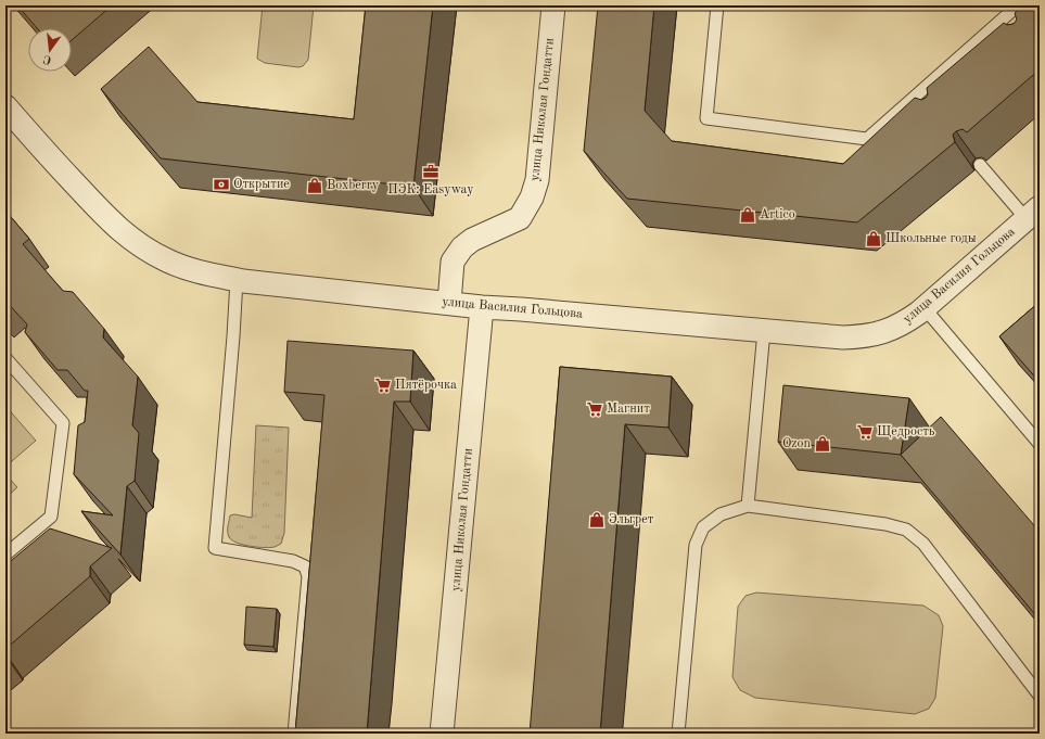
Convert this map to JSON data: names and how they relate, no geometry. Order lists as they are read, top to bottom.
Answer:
{
  "streets": {
    "street": ["улица Николая Гондатти", "улица Василия Гольцова"]
  },
  "crossings": [
    ["улица Николая Гондатти", "улица Василия Гольцова"]
  ],
  "places": {
    "office": ["ПЭК: Easyway"],
    "bank": ["Открытие"],
    "shop": [
      "Boxberry",
      "Artico",
      "Школьные годы",
      "Ozon",
      "Эльгрет"
    ],
    "supermarket": ["Пятёрочка", "Магнит", "Щедрость"]
  },
  "north": "bottom"
}
